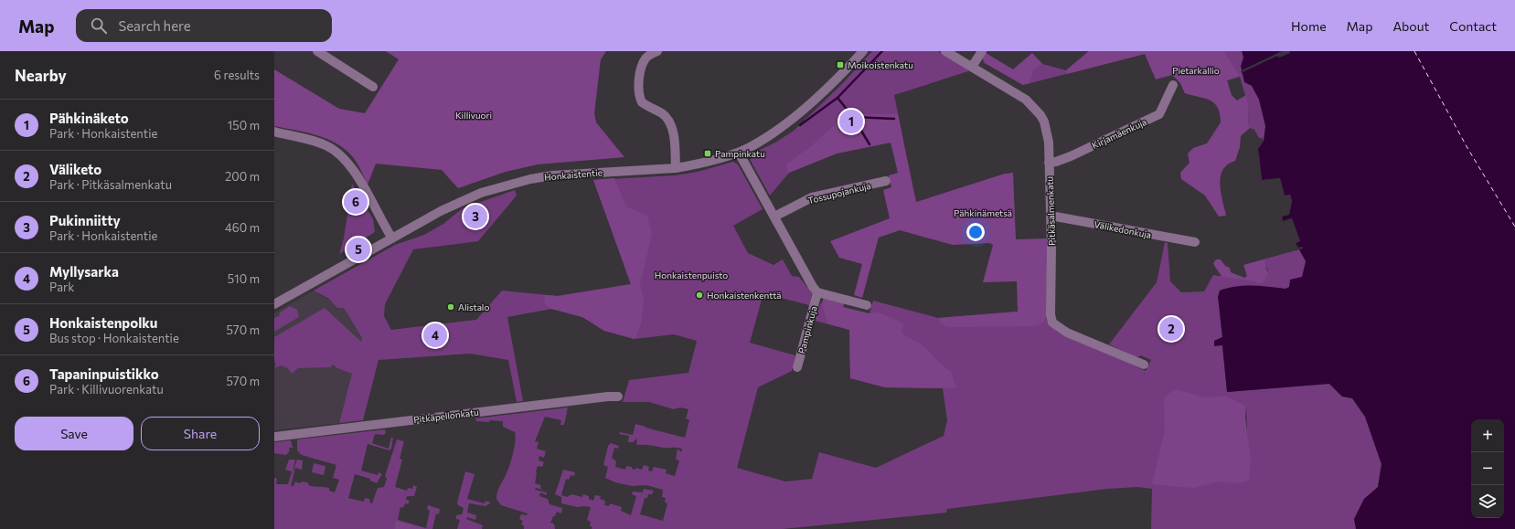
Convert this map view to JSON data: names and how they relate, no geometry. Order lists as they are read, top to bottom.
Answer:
{
  "streets": {
    "street": [
      "Kirjamäenkuja",
      "Honkaistentie",
      "Tossupojankuja",
      "Pitkäsalmenkatu",
      "Välikedonkuja",
      "Pampinkuja",
      "Pitkäpellonkatu"
    ]
  },
  "crossings": [
    ["Kirjamäenkuja", "Pitkäsalmenkatu"],
    ["Pitkäsalmenkatu", "Välikedonkuja"]
  ],
  "parks": [
    "Pietarkallio",
    "Killivuori",
    "Pähkinämetsä",
    "Honkaistenpuisto"
  ],
  "places": {
    "transit": ["Moikoistenkatu", "Pampinkatu"],
    "other": ["Honkaistenkenttä", "Alistalo"]
  },
  "page": {
    "header": "Map",
    "search": "Search here",
    "nav": [
      "Home",
      "Map",
      "About",
      "Contact"
    ],
    "heading": ["Nearby", "6 results"],
    "list": [
      {
        "mark": "1",
        "name": "Pähkinäketo",
        "note": "Park · Honkaistentie",
        "value": "150 m"
      },
      {
        "mark": "2",
        "name": "Väliketo",
        "note": "Park · Pitkäsalmenkatu",
        "value": "200 m"
      },
      {
        "mark": "3",
        "name": "Pukinniitty",
        "note": "Park · Honkaistentie",
        "value": "460 m"
      },
      {
        "mark": "4",
        "name": "Myllysarka",
        "note": "Park",
        "value": "510 m"
      },
      {
        "mark": "5",
        "name": "Honkaistenpolku",
        "note": "Bus stop · Honkaistentie",
        "value": "570 m"
      },
      {
        "mark": "6",
        "name": "Tapaninpuistikko",
        "note": "Park · Killivuorenkatu",
        "value": "570 m"
      }
    ],
    "pins": [
      "1",
      "6",
      "3",
      "5",
      "2",
      "4"
    ],
    "buttons": ["Save", "Share"],
    "map_buttons": ["+", "−"]
  }
}
